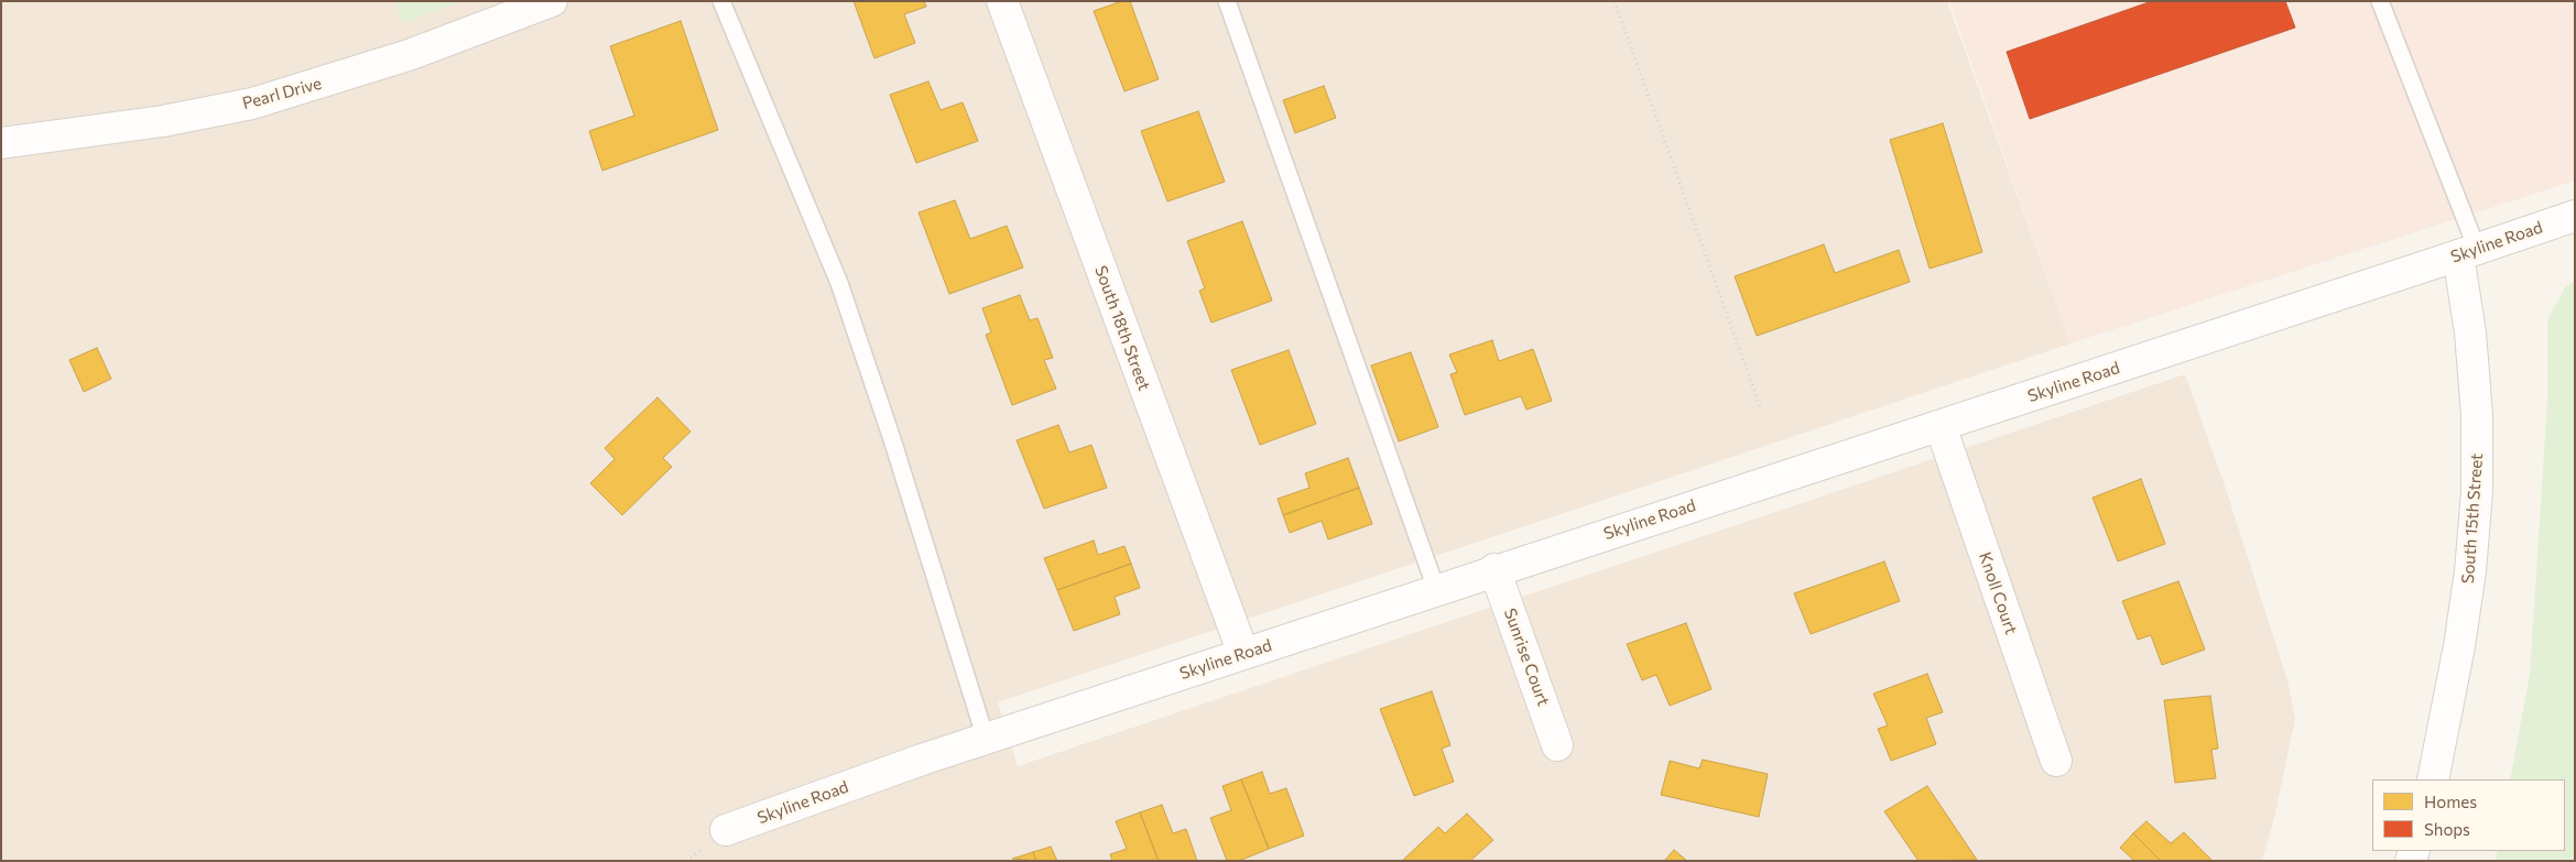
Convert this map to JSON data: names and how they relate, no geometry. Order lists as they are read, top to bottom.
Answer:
{
  "streets": {
    "street": [
      "Pearl Drive",
      "Skyline Road",
      "South 18th Street",
      "South 15th Street",
      "Knoll Court",
      "Sunrise Court"
    ]
  },
  "crossings": [
    ["Skyline Road", "South 18th Street"],
    ["Skyline Road", "South 15th Street"],
    ["Skyline Road", "Knoll Court"],
    ["Skyline Road", "Sunrise Court"]
  ],
  "legend": ["Homes", "Shops"]
}
